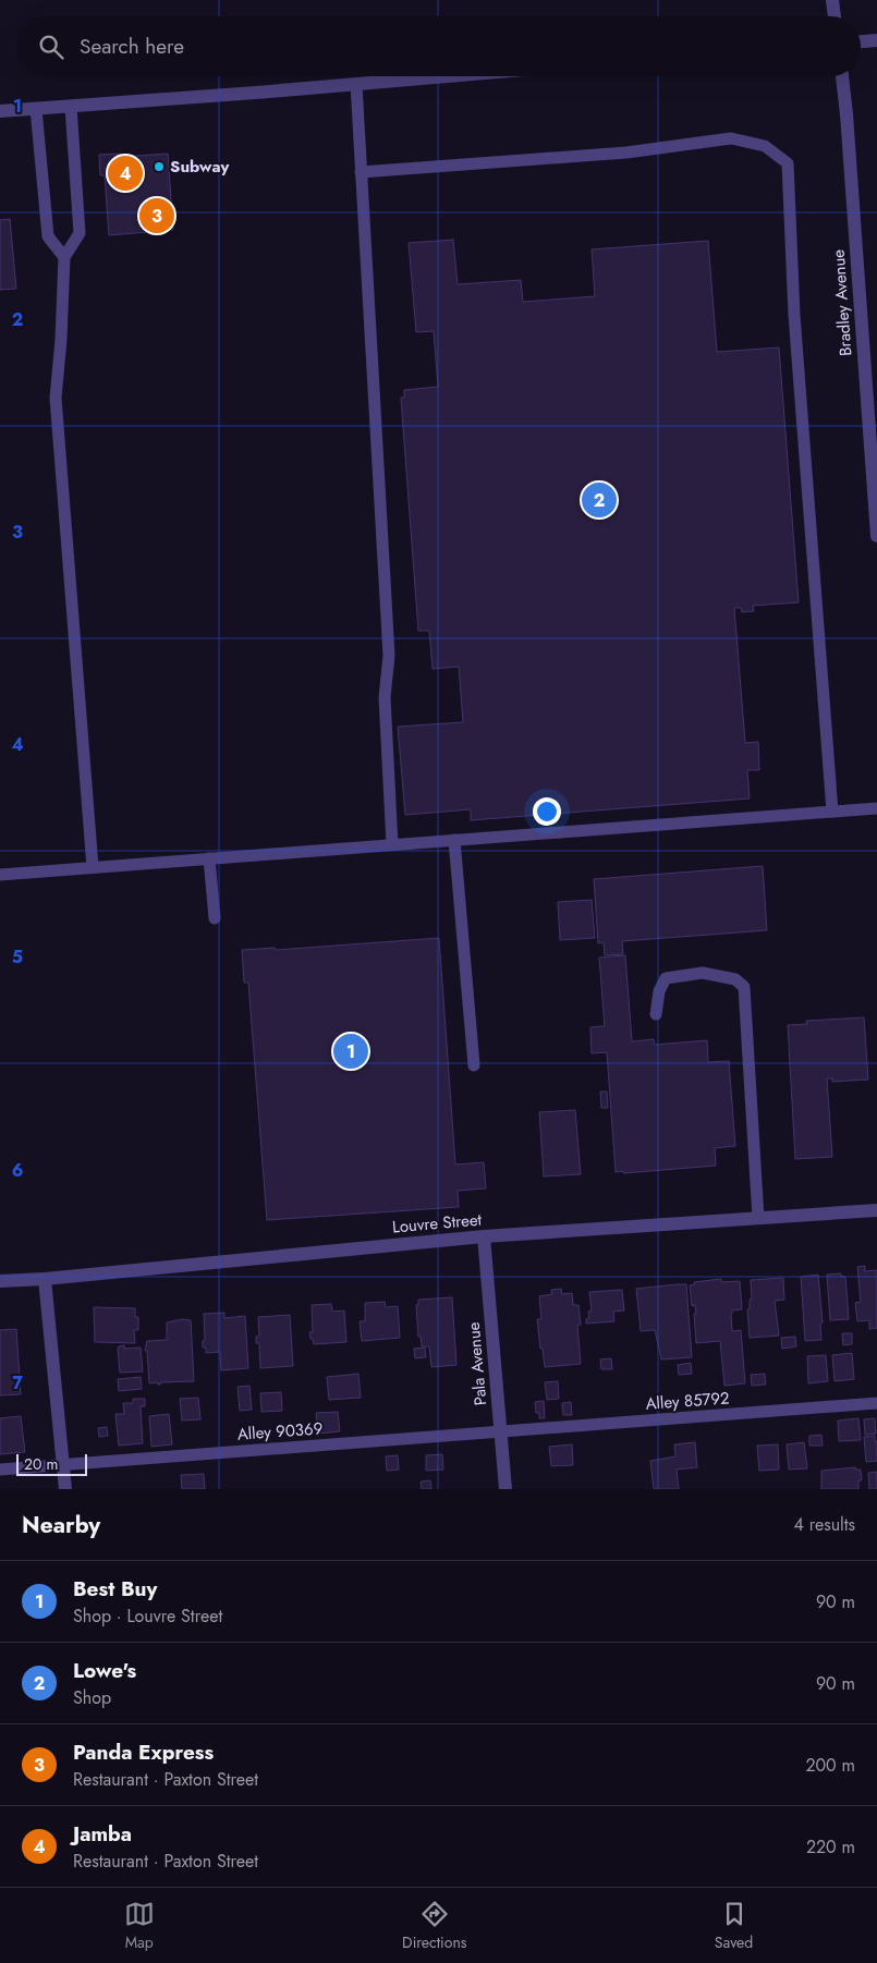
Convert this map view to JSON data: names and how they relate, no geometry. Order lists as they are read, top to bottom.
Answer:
{
  "streets": {
    "street": ["Bradley Avenue", "Louvre Street", "Pala Avenue"],
    "lane": ["Alley 85792", "Alley 90369"]
  },
  "crossings": [
    ["Louvre Street", "Pala Avenue"],
    ["Pala Avenue", "Alley 85792"],
    ["Pala Avenue", "Alley 90369"],
    ["Alley 85792", "Alley 90369"]
  ],
  "places": ["Subway"],
  "scale_bar": "20 m",
  "page": {
    "search": "Search here",
    "pins": [
      "4",
      "3",
      "2",
      "1"
    ],
    "scale": "20 m",
    "heading": ["Nearby", "4 results"],
    "list": [
      {
        "mark": "1",
        "name": "Best Buy",
        "note": "Shop · Louvre Street",
        "value": "90 m"
      },
      {
        "mark": "2",
        "name": "Lowe's",
        "note": "Shop",
        "value": "90 m"
      },
      {
        "mark": "3",
        "name": "Panda Express",
        "note": "Restaurant · Paxton Street",
        "value": "200 m"
      },
      {
        "mark": "4",
        "name": "Jamba",
        "note": "Restaurant · Paxton Street",
        "value": "220 m"
      }
    ],
    "nav": ["Map", "Directions", "Saved"]
  },
  "grid": {
    "rows": [
      "1",
      "2",
      "3",
      "4",
      "5",
      "6",
      "7"
    ]
  }
}
